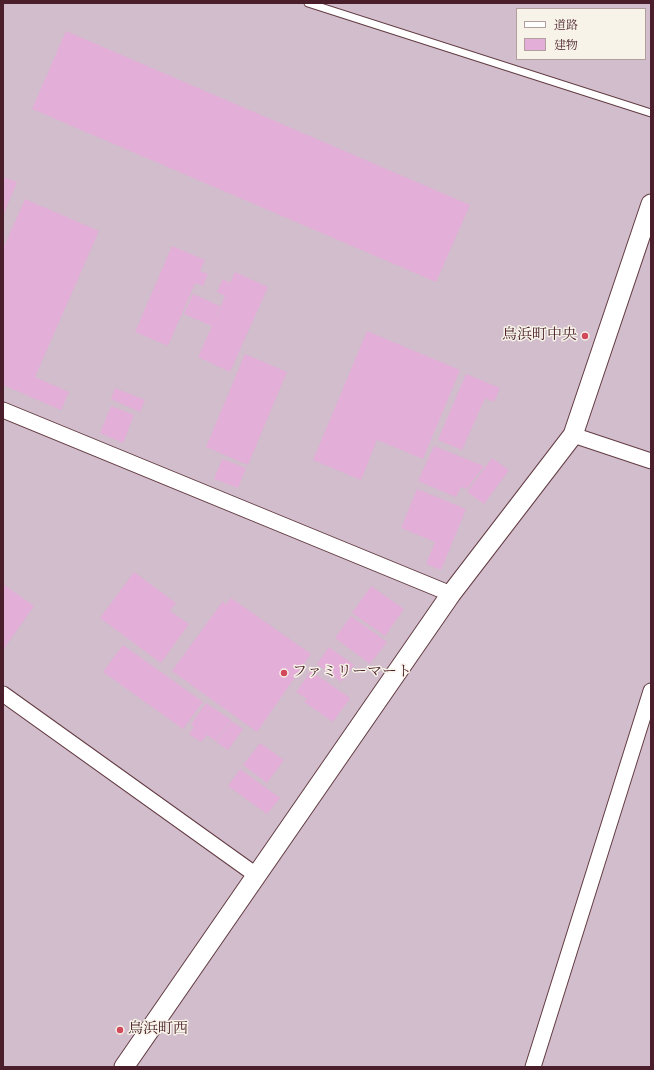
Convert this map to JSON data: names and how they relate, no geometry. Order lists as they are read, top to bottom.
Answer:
{
  "places": ["鳥浜町中央", "ファミリーマート", "鳥浜町西"],
  "legend": ["道路", "建物"]
}
